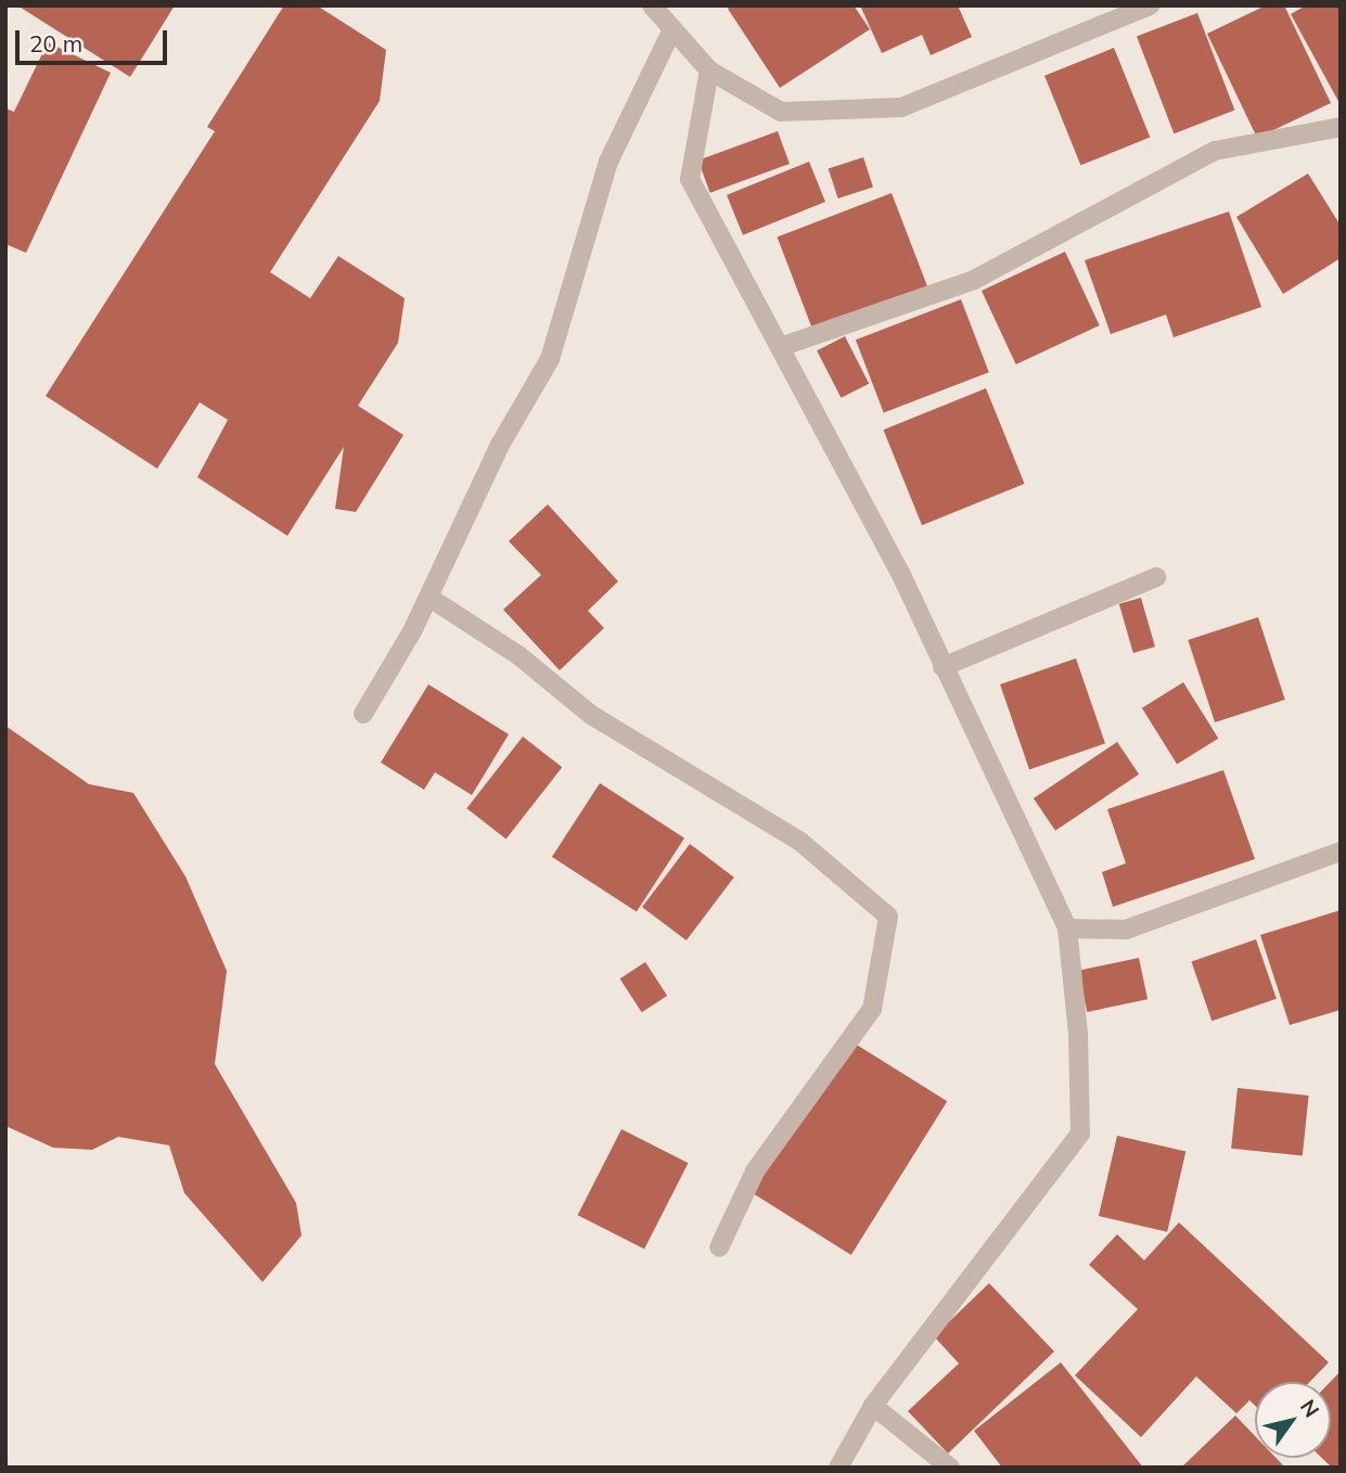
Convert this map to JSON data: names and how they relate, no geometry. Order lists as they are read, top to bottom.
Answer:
{
  "scale_bar": "20 m",
  "north": "top right"
}
